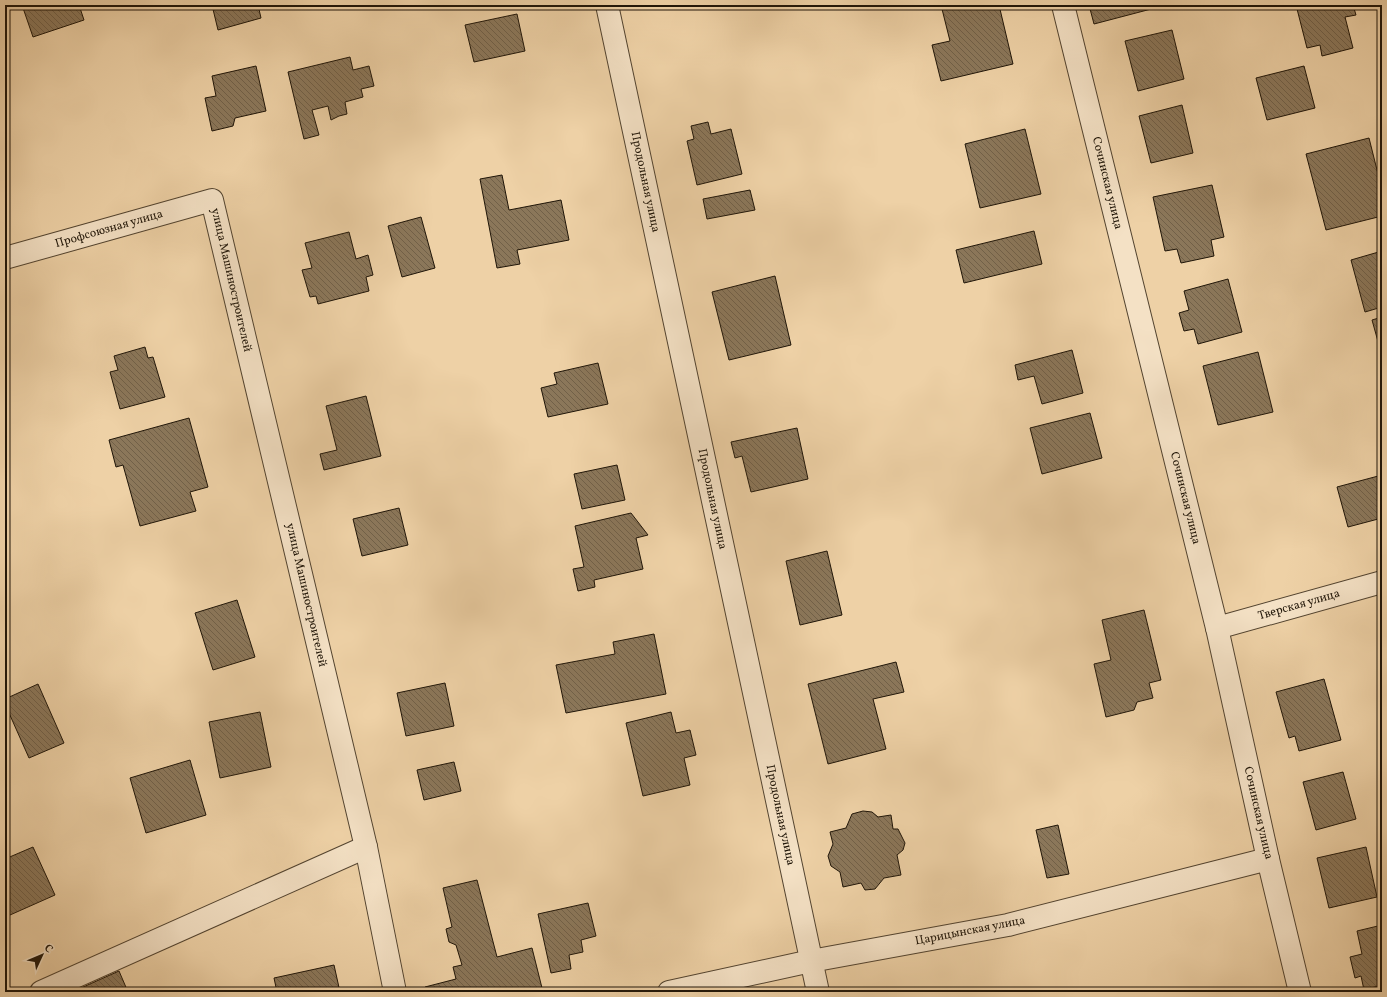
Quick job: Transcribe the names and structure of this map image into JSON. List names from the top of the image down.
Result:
{
  "streets": {
    "street": [
      "Продольная улица",
      "Сочинская улица",
      "Профсоюзная улица",
      "улица Машиностроителей",
      "Тверская улица",
      "Царицынская улица"
    ]
  },
  "crossings": [
    ["Продольная улица", "Царицынская улица"],
    ["Сочинская улица", "Тверская улица"],
    ["Сочинская улица", "Царицынская улица"],
    ["Профсоюзная улица", "улица Машиностроителей"]
  ],
  "north": "top right"
}
